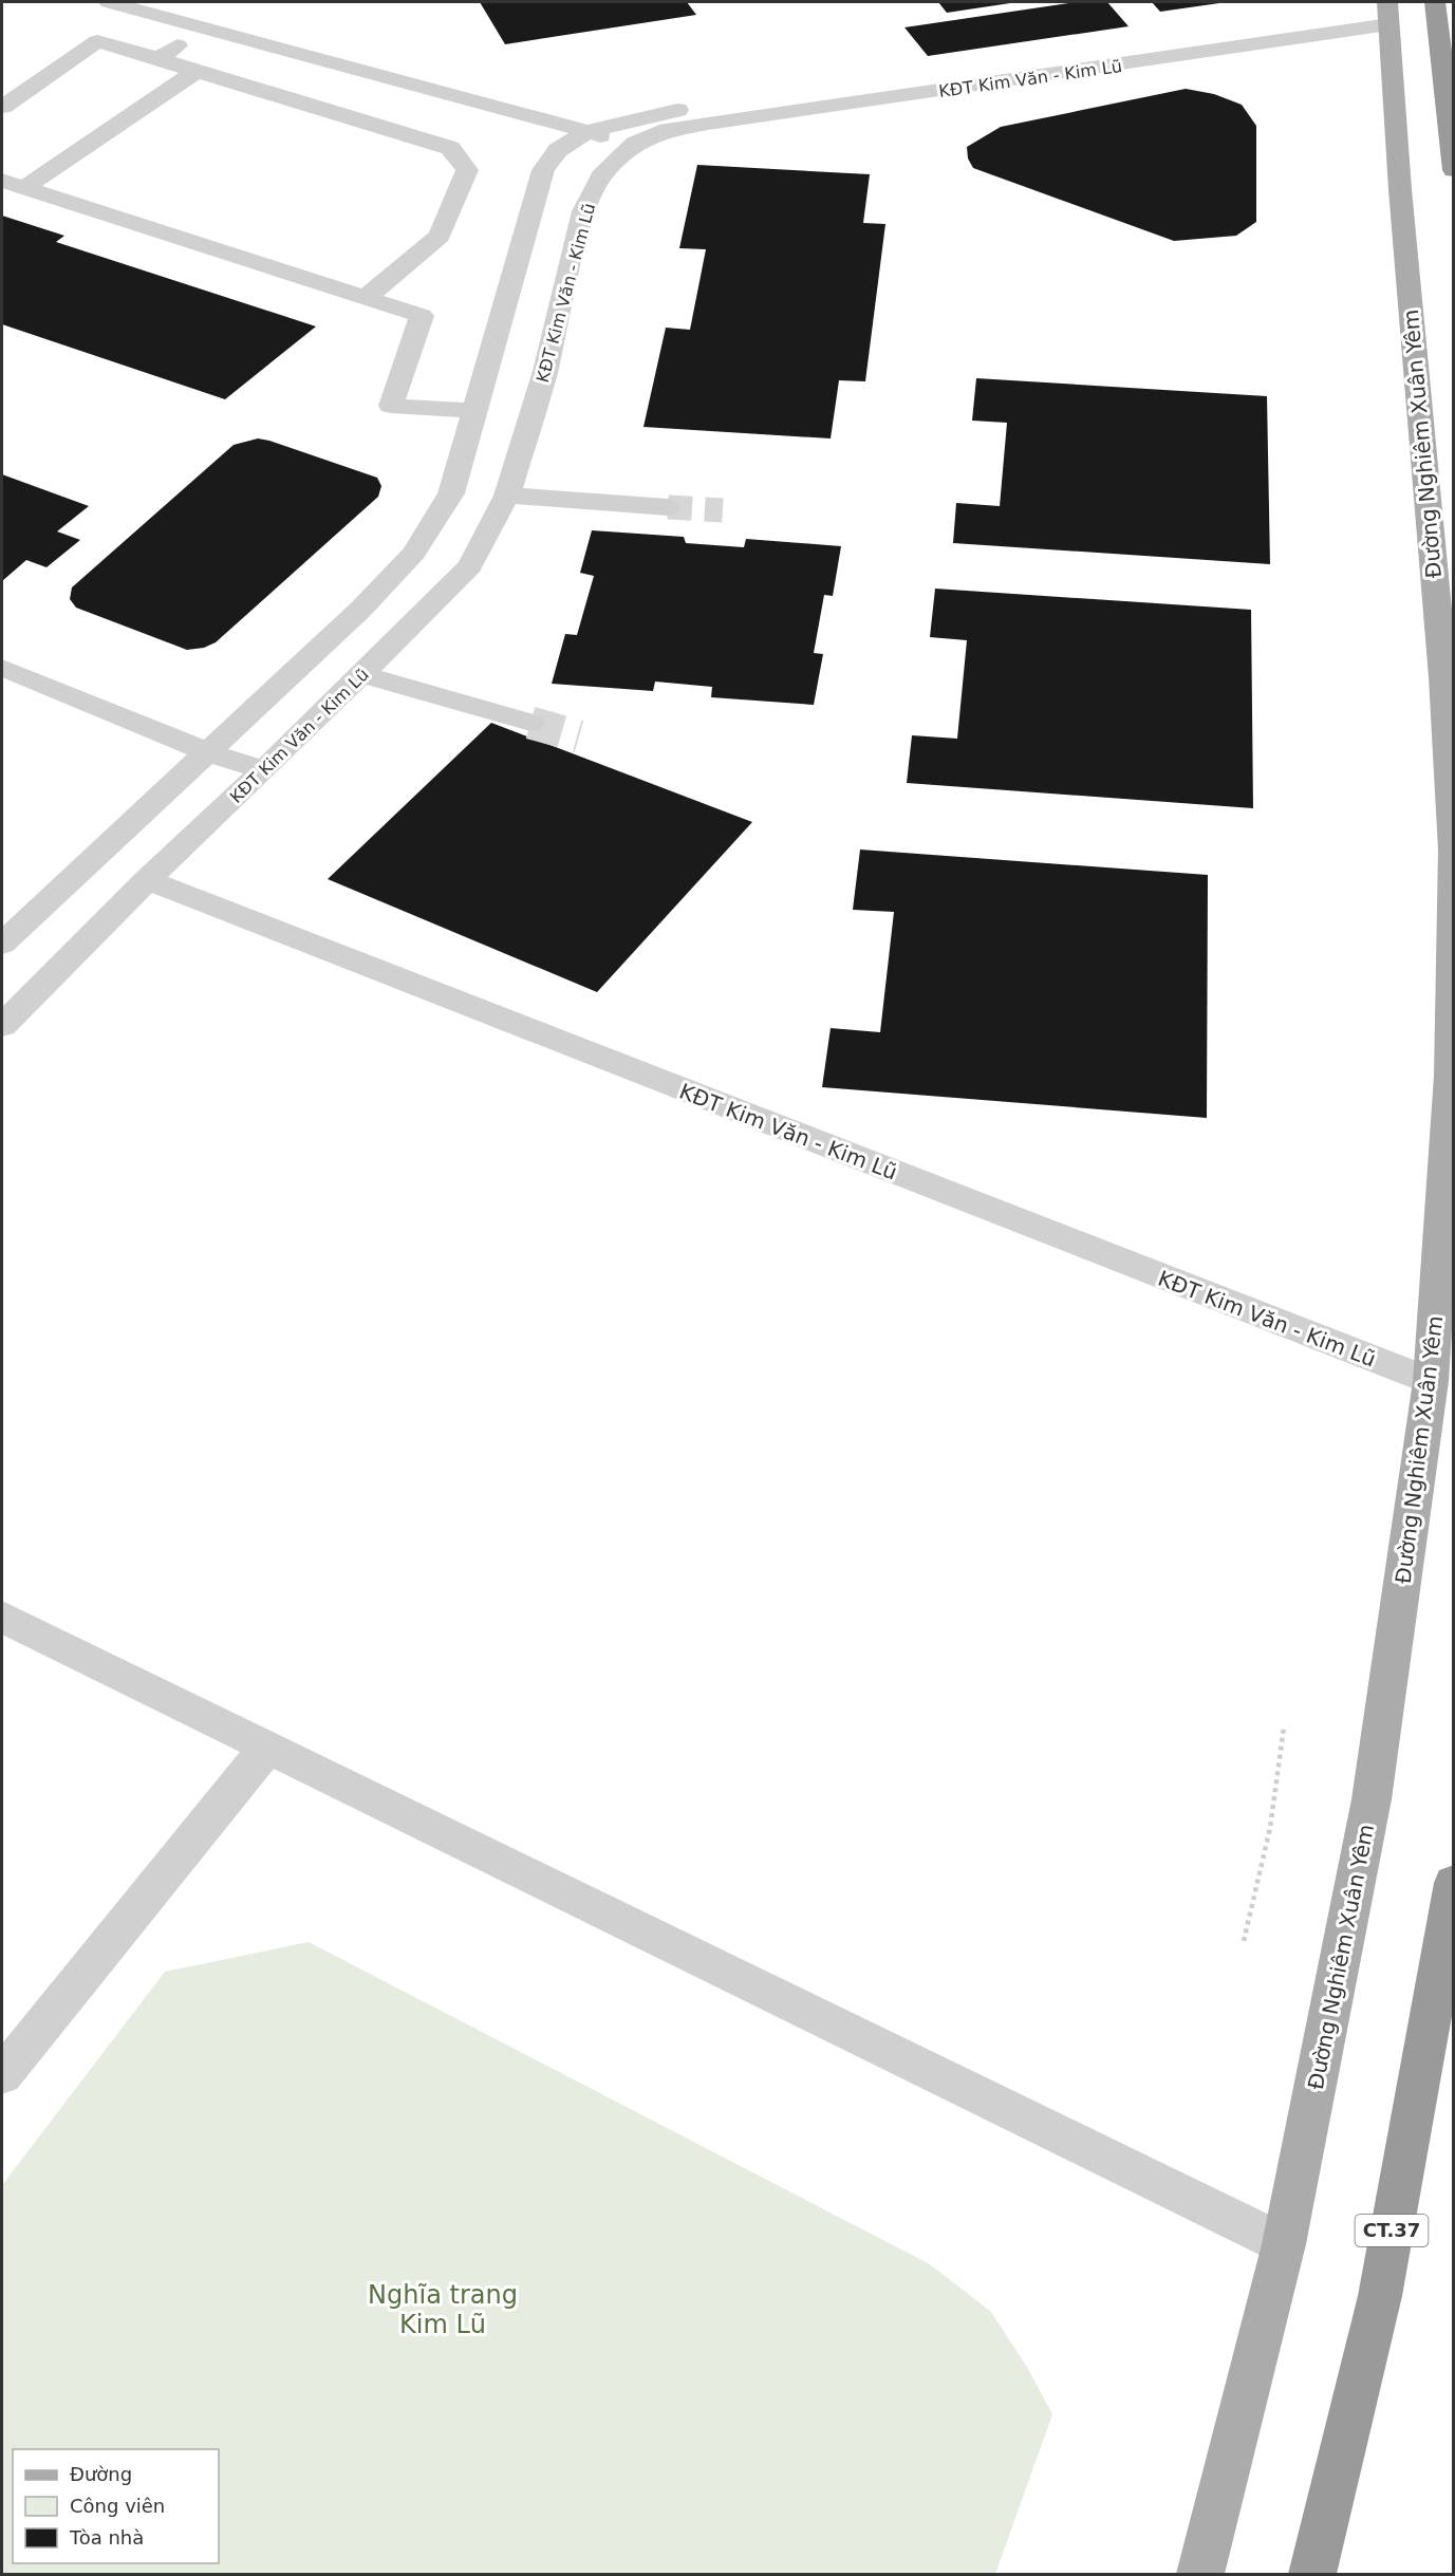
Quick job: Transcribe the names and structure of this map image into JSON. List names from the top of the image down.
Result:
{
  "streets": {
    "highway": ["CT.37"],
    "main road": ["Đường Nghiêm Xuân Yêm"],
    "street": ["KĐT Kim Văn - Kim Lũ"]
  },
  "crossings": [
    ["KĐT Kim Văn - Kim Lũ", "Đường Nghiêm Xuân Yêm"]
  ],
  "parks": ["Nghĩa trang Kim Lũ"],
  "legend": ["Đường", "Công viên", "Tòa nhà"]
}
